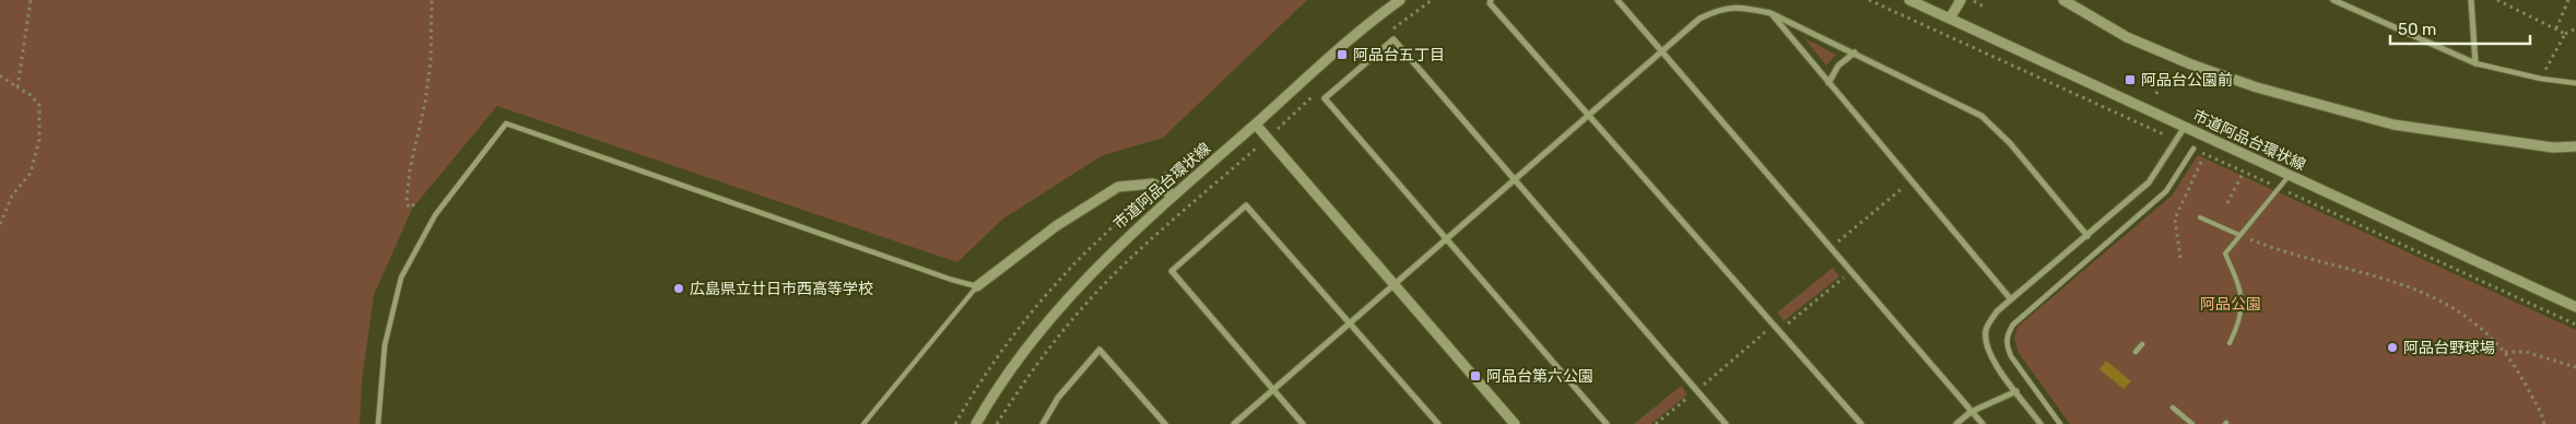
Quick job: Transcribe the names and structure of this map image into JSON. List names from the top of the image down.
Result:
{
  "streets": {
    "street": ["市道阿品台環状線"]
  },
  "parks": ["阿品公園"],
  "places": {
    "transit": ["阿品台五丁目", "阿品台公園前", "阿品台第六公園"],
    "other": ["広島県立廿日市西高等学校", "阿品台野球場"]
  },
  "scale_bar": "50 m"
}
